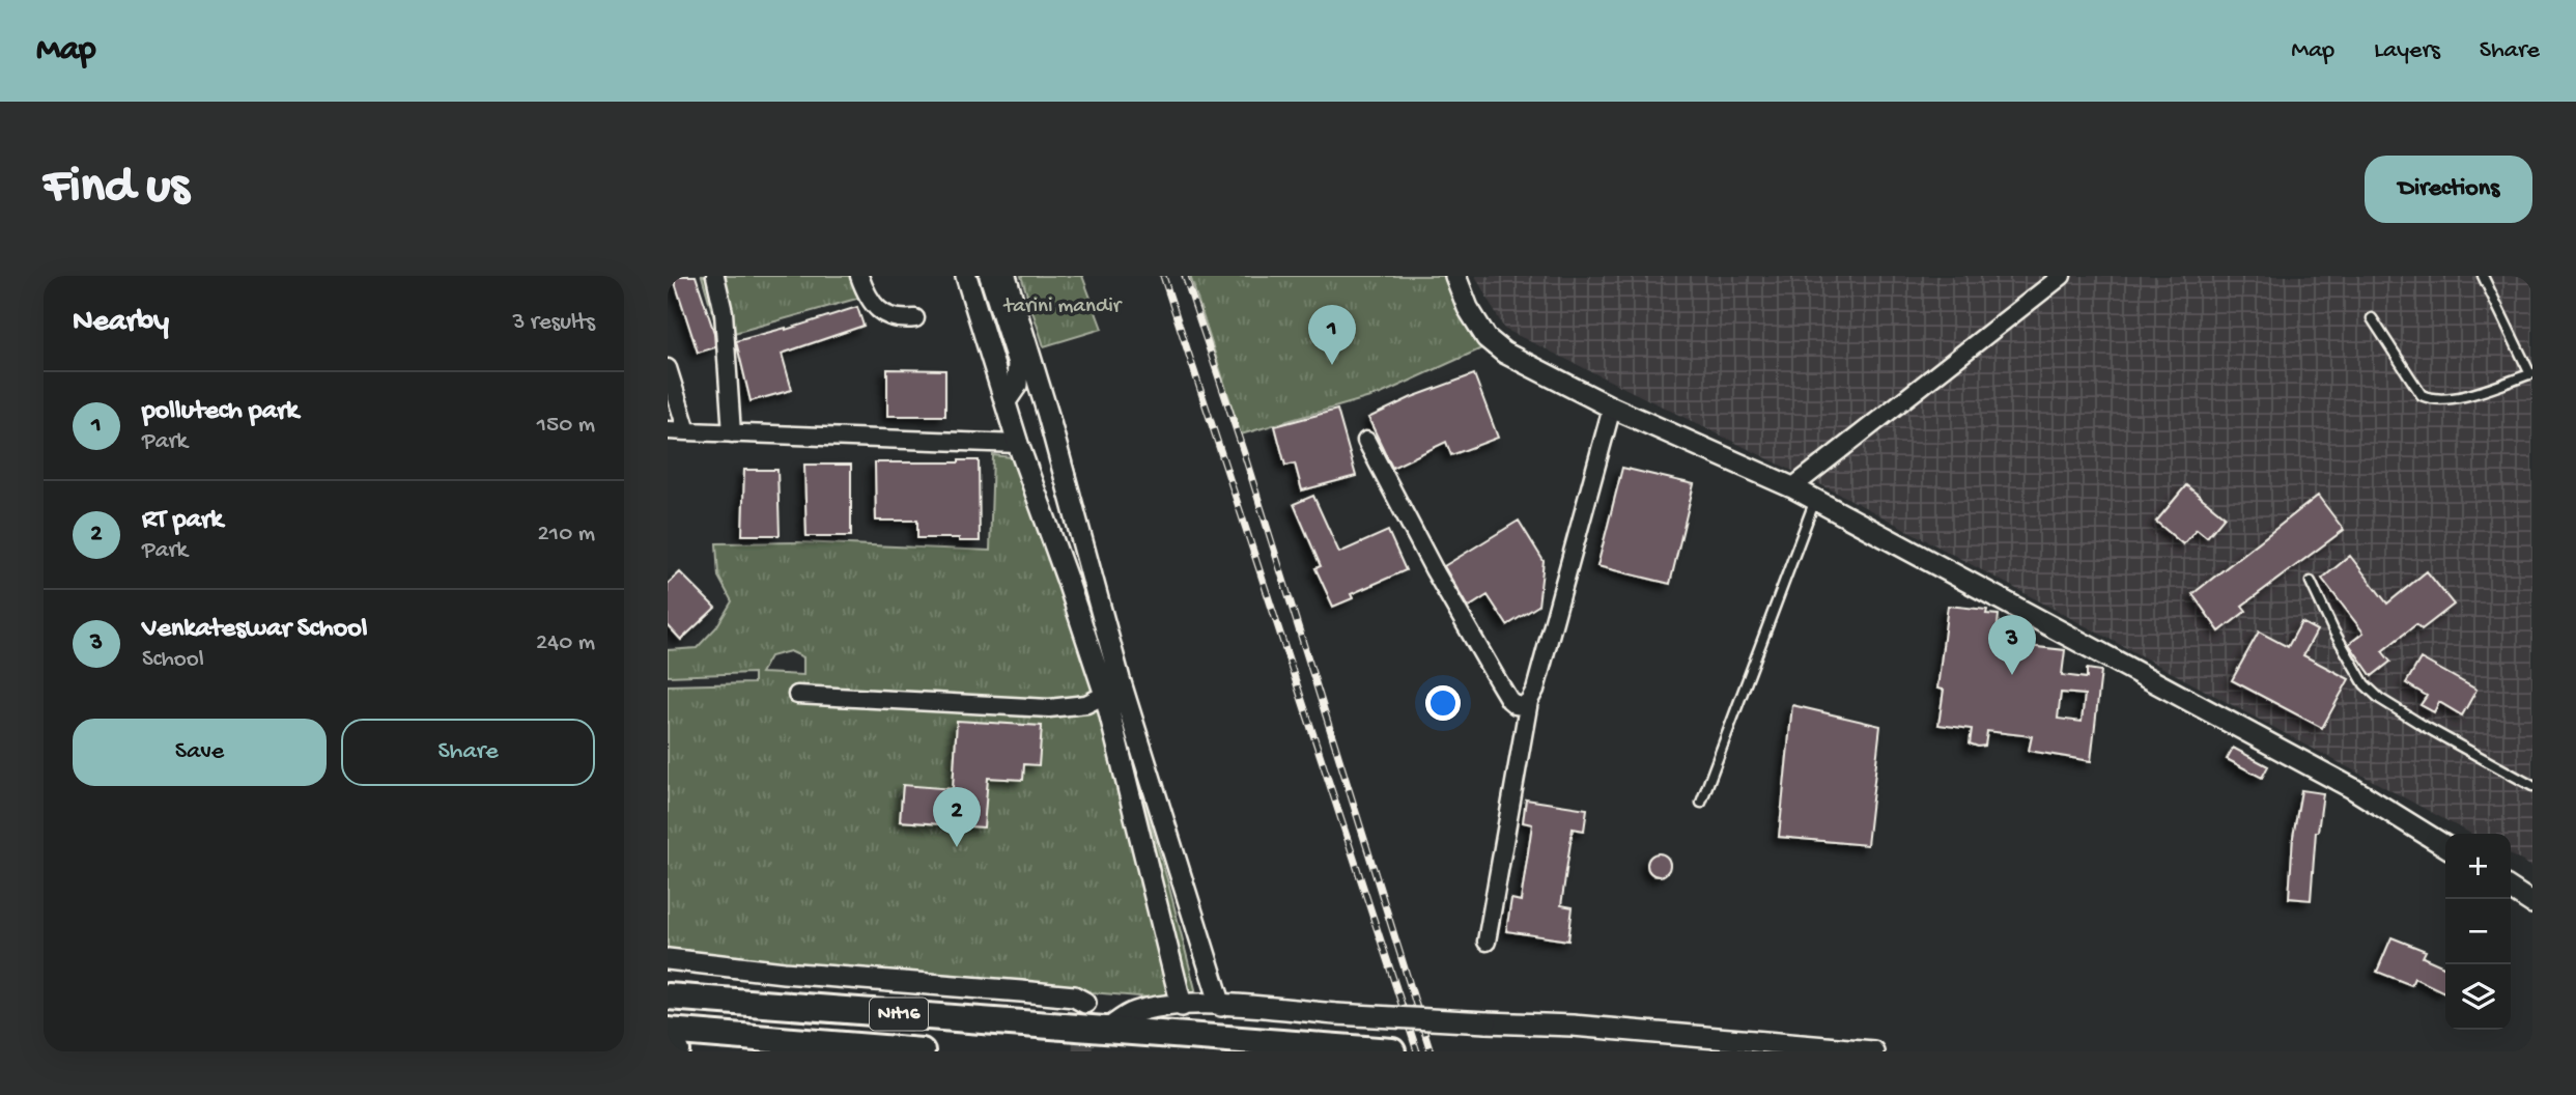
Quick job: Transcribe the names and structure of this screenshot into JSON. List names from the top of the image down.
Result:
{
  "streets": {
    "highway": ["NH16"]
  },
  "parks": ["tarini mandir"],
  "page": {
    "header": "Map",
    "nav": ["Map", "Layers", "Share"],
    "buttons": [
      "Directions",
      ["Save", "Share"]
    ],
    "title": "Find us",
    "heading": ["Nearby", "3 results"],
    "pins": ["1", "3", "2"],
    "list": [
      {
        "mark": "1",
        "name": "pollutech park",
        "note": "Park",
        "value": "150 m"
      },
      {
        "mark": "2",
        "name": "RT park",
        "note": "Park",
        "value": "210 m"
      },
      {
        "mark": "3",
        "name": "Venkateswar School",
        "note": "School",
        "value": "240 m"
      }
    ],
    "map_buttons": ["+", "−"]
  }
}
